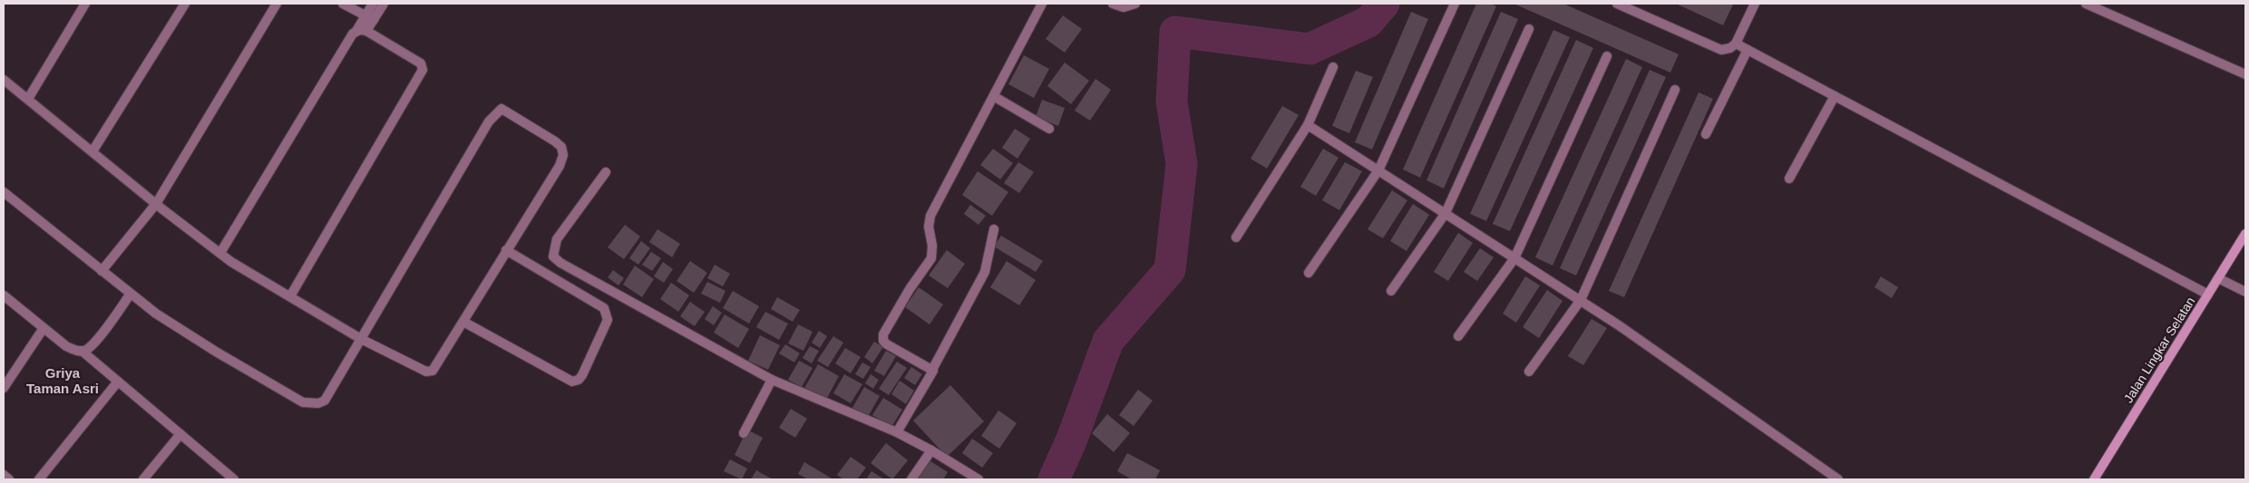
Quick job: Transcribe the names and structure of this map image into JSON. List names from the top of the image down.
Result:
{
  "streets": {
    "street": ["Jalan Lingkar Selatan"]
  },
  "districts": ["Griya Taman Asri"]
}
